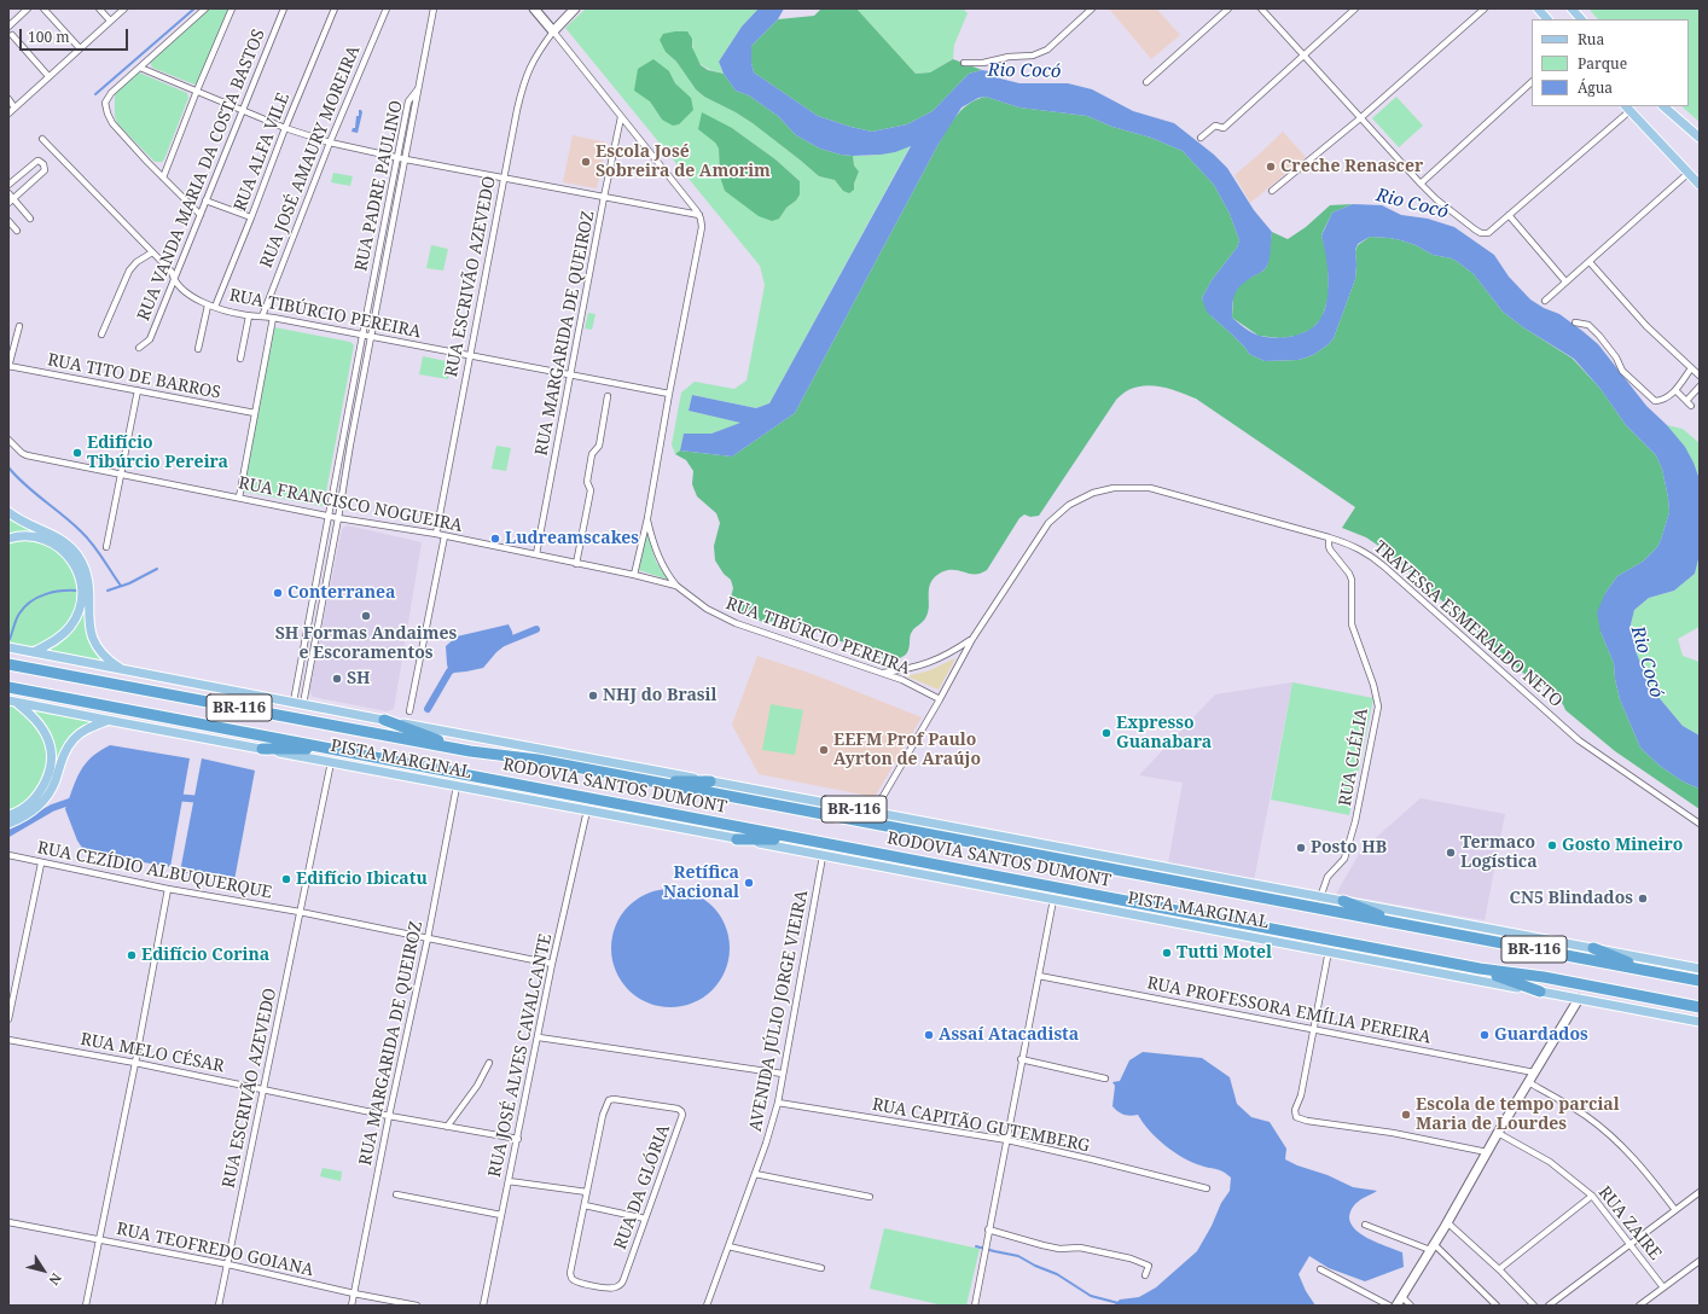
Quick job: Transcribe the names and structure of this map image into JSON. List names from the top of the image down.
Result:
{
  "streets": {
    "highway": ["BR-116", "RODOVIA SANTOS DUMONT"],
    "main road": ["PISTA MARGINAL"],
    "street": [
      "RUA ALFA VILE",
      "RUA JOSÉ AMAURY MOREIRA",
      "RUA VANDA MARIA DA COSTA BASTOS",
      "RUA PADRE PAULINO",
      "RUA ESCRIVÃO AZEVEDO",
      "RUA TIBÚRCIO PEREIRA",
      "RUA MARGARIDA DE QUEIROZ",
      "RUA TITO DE BARROS",
      "RUA FRANCISCO NOGUEIRA",
      "TRAVESSA ESMERALDO NETO",
      "RUA CLÉLIA",
      "RUA CEZÍDIO ALBUQUERQUE",
      "AVENIDA JÚLIO JORGE VIEIRA",
      "RUA PROFESSORA EMÍLIA PEREIRA",
      "RUA MELO CÉSAR",
      "RUA JOSÉ ALVES CAVALCANTE",
      "RUA CAPITÃO GUTEMBERG",
      "RUA DA GLÓRIA",
      "RUA ZAIRE",
      "RUA TEOFREDO GOIANA"
    ]
  },
  "crossings": [
    ["RUA ALFA VILE", "RUA TIBÚRCIO PEREIRA"],
    ["RUA JOSÉ AMAURY MOREIRA", "RUA TIBÚRCIO PEREIRA"],
    ["RUA VANDA MARIA DA COSTA BASTOS", "RUA TIBÚRCIO PEREIRA"],
    ["RUA PADRE PAULINO", "RUA TIBÚRCIO PEREIRA"],
    ["RUA PADRE PAULINO", "RUA FRANCISCO NOGUEIRA"],
    ["RUA PADRE PAULINO", "PISTA MARGINAL"],
    ["RUA ESCRIVÃO AZEVEDO", "RUA TIBÚRCIO PEREIRA"],
    ["RUA ESCRIVÃO AZEVEDO", "RUA FRANCISCO NOGUEIRA"],
    ["RUA ESCRIVÃO AZEVEDO", "PISTA MARGINAL"],
    ["RUA ESCRIVÃO AZEVEDO", "RUA CEZÍDIO ALBUQUERQUE"],
    ["RUA ESCRIVÃO AZEVEDO", "RUA MELO CÉSAR"],
    ["RUA ESCRIVÃO AZEVEDO", "RUA TEOFREDO GOIANA"],
    ["RUA TIBÚRCIO PEREIRA", "RUA MARGARIDA DE QUEIROZ"],
    ["RUA TIBÚRCIO PEREIRA", "RUA FRANCISCO NOGUEIRA"],
    ["RUA TIBÚRCIO PEREIRA", "TRAVESSA ESMERALDO NETO"],
    ["RUA MARGARIDA DE QUEIROZ", "RUA FRANCISCO NOGUEIRA"],
    ["RUA MARGARIDA DE QUEIROZ", "PISTA MARGINAL"],
    ["RUA MARGARIDA DE QUEIROZ", "RUA CEZÍDIO ALBUQUERQUE"],
    ["RUA MARGARIDA DE QUEIROZ", "RUA MELO CÉSAR"],
    ["RUA MARGARIDA DE QUEIROZ", "RUA TEOFREDO GOIANA"],
    ["TRAVESSA ESMERALDO NETO", "RUA CLÉLIA"],
    ["TRAVESSA ESMERALDO NETO", "PISTA MARGINAL"],
    ["RUA CLÉLIA", "PISTA MARGINAL"],
    ["PISTA MARGINAL", "AVENIDA JÚLIO JORGE VIEIRA"],
    ["PISTA MARGINAL", "RUA JOSÉ ALVES CAVALCANTE"],
    ["RUA CEZÍDIO ALBUQUERQUE", "RUA JOSÉ ALVES CAVALCANTE"],
    ["AVENIDA JÚLIO JORGE VIEIRA", "RUA CAPITÃO GUTEMBERG"],
    ["RUA MELO CÉSAR", "RUA JOSÉ ALVES CAVALCANTE"]
  ],
  "water": ["Rio Cocó"],
  "places": [
    "Escola José Sobreira de Amorim",
    "Creche Renascer",
    "Edifício Tibúrcio Pereira",
    "Ludreamscakes",
    "Conterranea",
    "SH Formas Andaimes e Escoramentos",
    "SH",
    "NHJ do Brasil",
    "Expresso Guanabara",
    "EEFM Prof Paulo Ayrton de Araújo",
    "Gosto Mineiro",
    "Posto HB",
    "Termaco Logística",
    "Edifício Ibicatu",
    "Retífica Nacional",
    "CN5 Blindados",
    "Tutti Motel",
    "Edifício Corina",
    "Assaí Atacadista",
    "Guardados",
    "Escola de tempo parcial Maria de Lourdes"
  ],
  "legend": ["Rua", "Parque", "Água"],
  "scale_bar": "100 m",
  "north": "bottom right"
}
